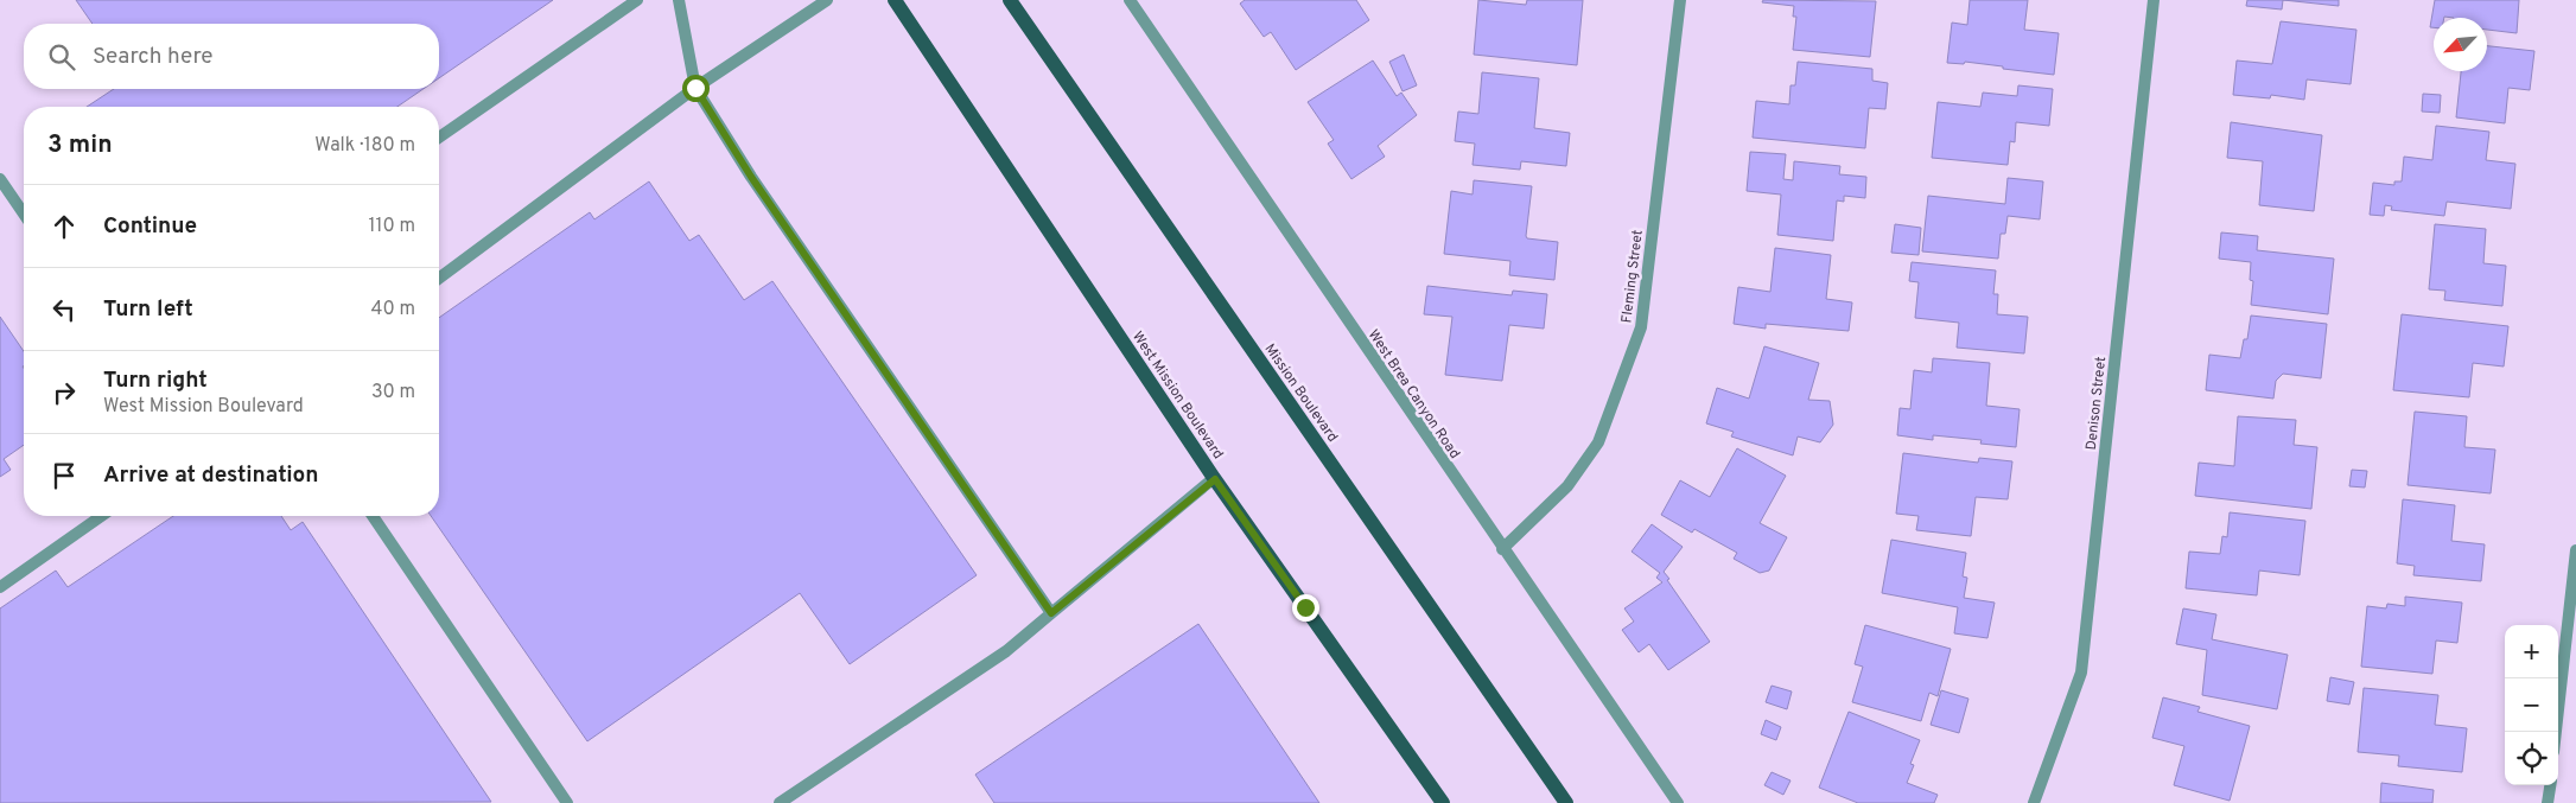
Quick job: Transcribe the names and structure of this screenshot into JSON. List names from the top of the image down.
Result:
{
  "streets": {
    "main road": ["Mission Boulevard", "West Mission Boulevard"],
    "street": ["Fleming Street", "West Brea Canyon Road", "Denison Street"]
  },
  "crossings": [
    ["Fleming Street", "West Brea Canyon Road"]
  ],
  "north": "bottom left",
  "page": {
    "search": "Search here",
    "heading": ["3 min", "Walk · 180 m"],
    "list": [
      ["Continue", "110 m"],
      ["Turn left", "40 m"],
      ["Turn right", "West Mission Boulevard", "30 m"],
      "Arrive at destination"
    ],
    "map_buttons": ["+", "−"]
  }
}
